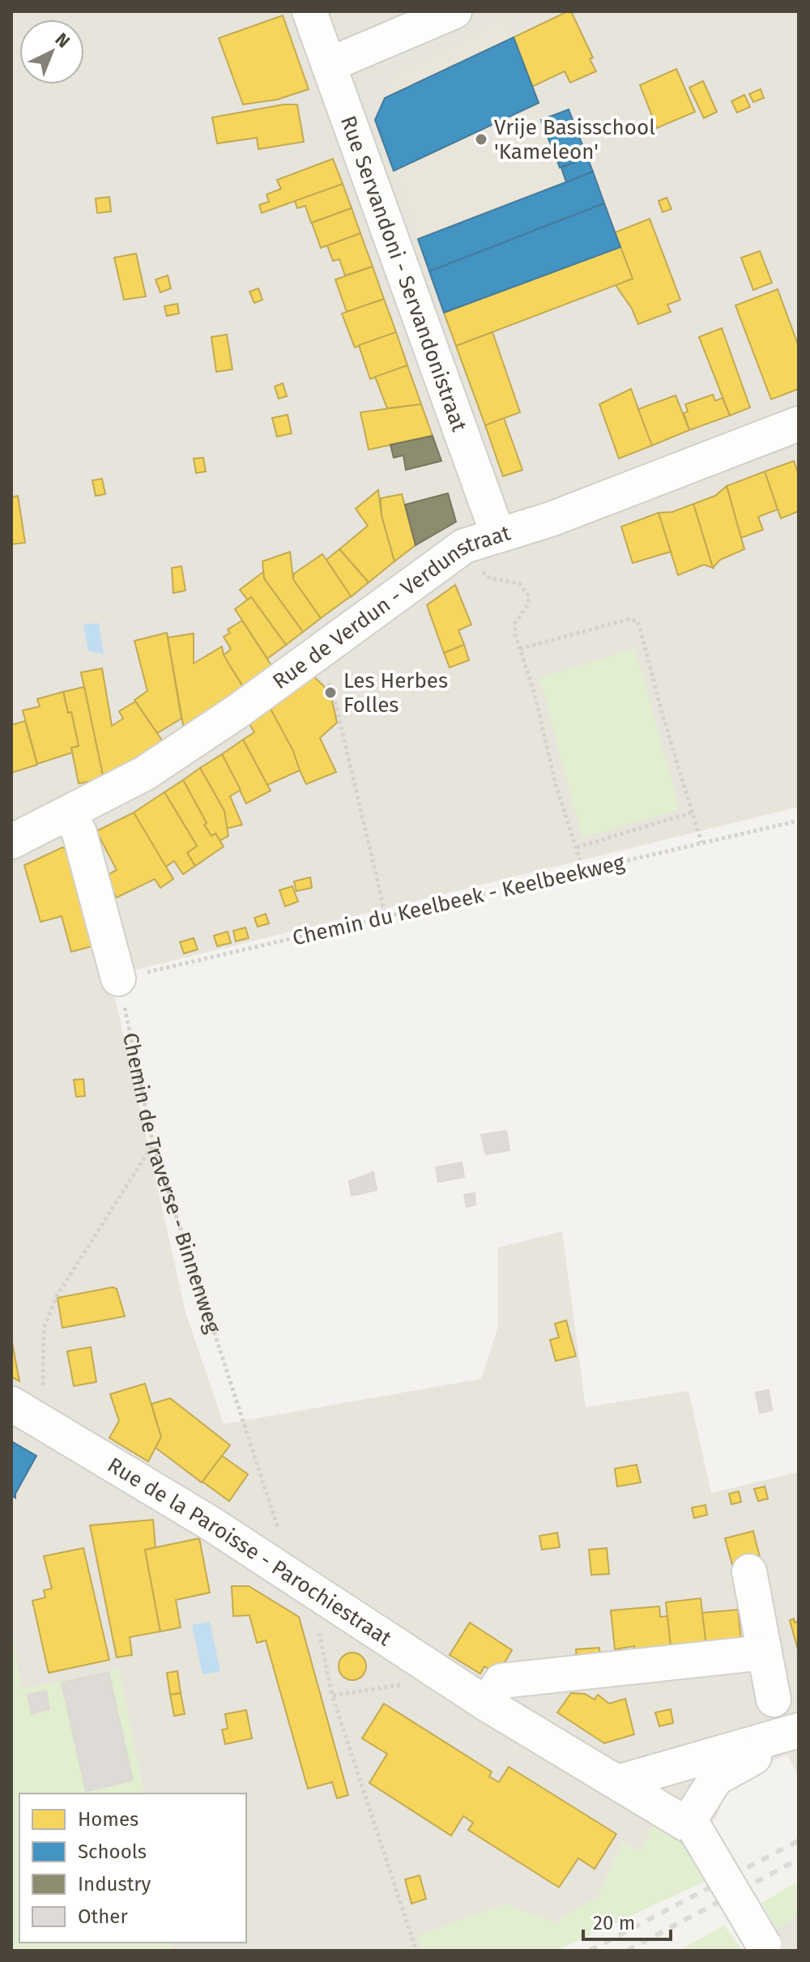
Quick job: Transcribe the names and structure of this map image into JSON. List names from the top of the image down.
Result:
{
  "streets": {
    "street": ["Rue Servandoni - Servandonistraat", "Rue de Verdun - Verdunstraat", "Rue de la Paroisse - Parochiestraat"],
    "path": ["Chemin du Keelbeek - Keelbeekweg", "Chemin de Traverse - Binnenweg"]
  },
  "crossings": [
    ["Rue Servandoni - Servandonistraat", "Rue de Verdun - Verdunstraat"],
    ["Chemin du Keelbeek - Keelbeekweg", "Chemin de Traverse - Binnenweg"]
  ],
  "places": ["Vrije Basisschool 'Kameleon'", "Les Herbes Folles"],
  "legend": [
    "Homes",
    "Schools",
    "Industry",
    "Other"
  ],
  "scale_bar": "20 m",
  "north": "top right"
}
